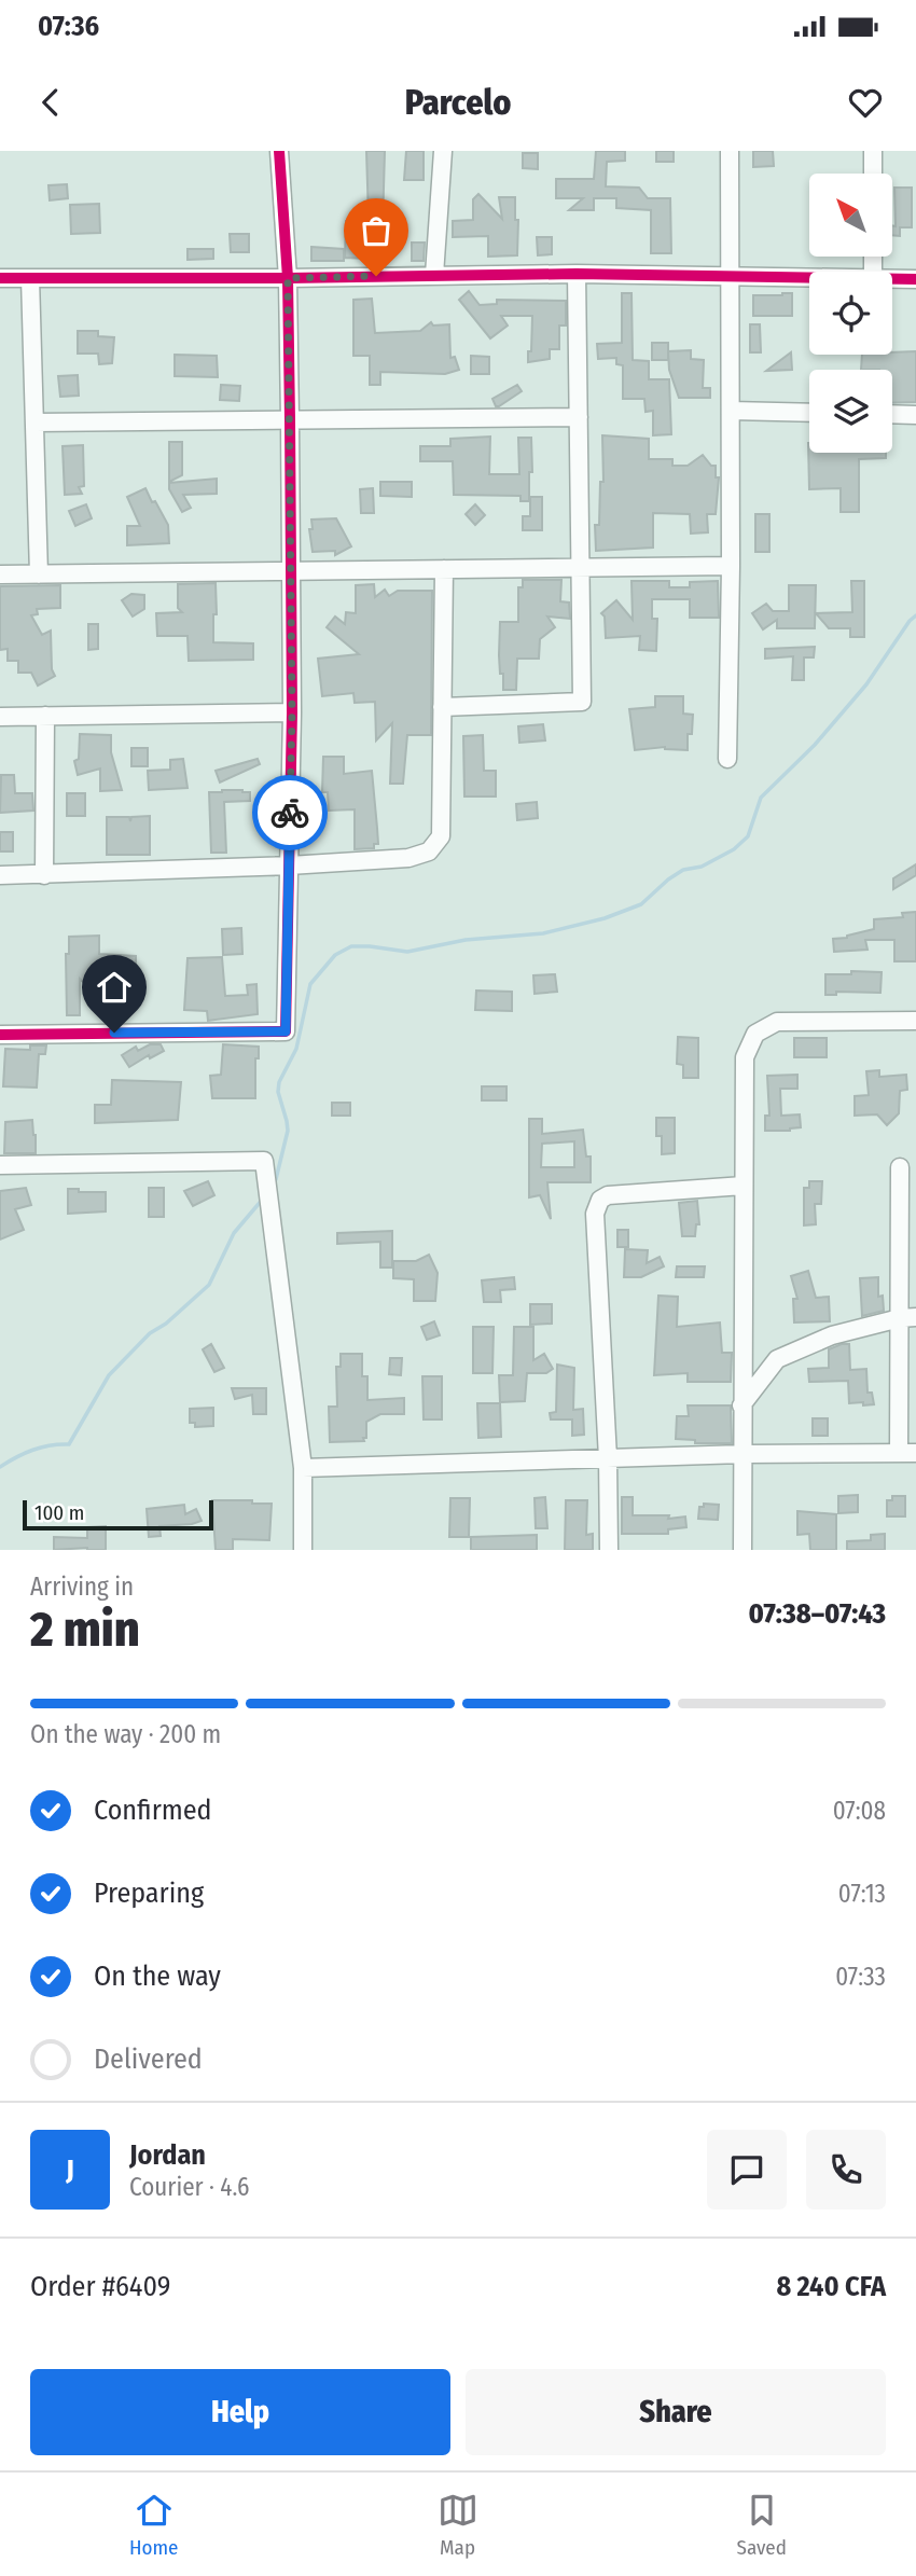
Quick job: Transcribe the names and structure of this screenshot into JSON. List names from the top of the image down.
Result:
{
  "scale_bar": "100 m",
  "north": "top left",
  "page": {
    "status": "07:36",
    "header": "Parcelo",
    "scale": "100 m",
    "heading": ["2 min", "Arriving in", "07:38–07:43"],
    "panel": [
      "Jordan",
      "Courier · 4.6",
      "Order #6409",
      "8 240 CFA"
    ],
    "bar": "On the way · 200 m",
    "list": [
      ["Confirmed", "07:08"],
      ["Preparing", "07:13"],
      ["On the way", "07:33"],
      "Delivered"
    ],
    "round": "J",
    "buttons": ["Help", "Share"],
    "tabs": ["Home", "Map", "Saved"]
  }
}
